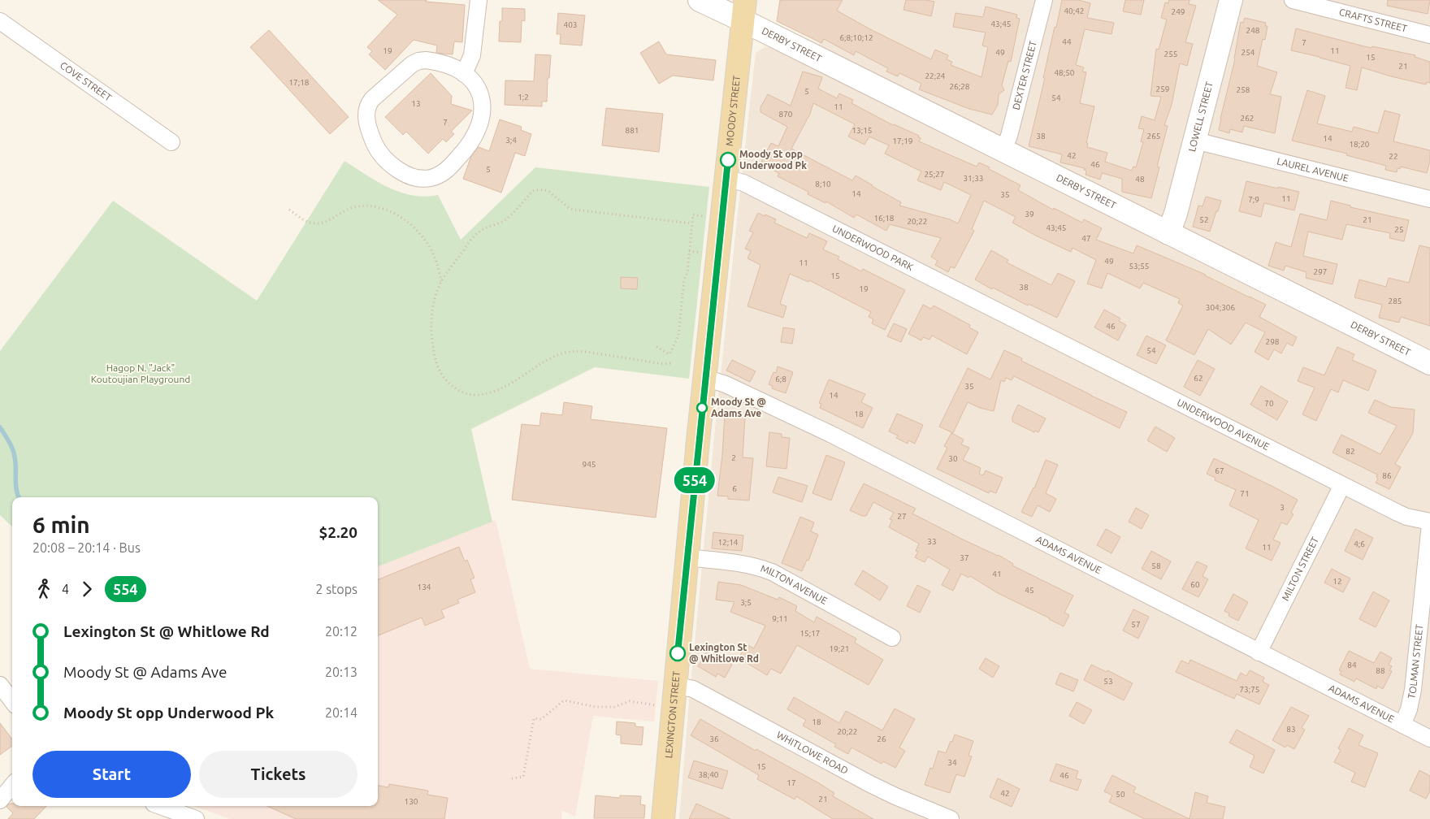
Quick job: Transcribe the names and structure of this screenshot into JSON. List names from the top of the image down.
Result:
{
  "streets": {
    "main road": ["MOODY STREET", "LEXINGTON STREET"],
    "street": [
      "CRAFTS STREET",
      "DERBY STREET",
      "DEXTER STREET",
      "COVE STREET",
      "LOWELL STREET",
      "LAUREL AVENUE",
      "UNDERWOOD PARK",
      "UNDERWOOD AVENUE",
      "ADAMS AVENUE",
      "MILTON STREET",
      "MILTON AVENUE",
      "TOLMAN STREET",
      "WHITLOWE ROAD"
    ]
  },
  "crossings": [
    ["DERBY STREET", "DEXTER STREET"],
    ["DERBY STREET", "MOODY STREET"],
    ["DERBY STREET", "LOWELL STREET"],
    ["MOODY STREET", "UNDERWOOD PARK"],
    ["MOODY STREET", "ADAMS AVENUE"],
    ["MOODY STREET", "LEXINGTON STREET"],
    ["LOWELL STREET", "LAUREL AVENUE"],
    ["UNDERWOOD PARK", "UNDERWOOD AVENUE"],
    ["UNDERWOOD AVENUE", "MILTON STREET"],
    ["UNDERWOOD AVENUE", "TOLMAN STREET"],
    ["ADAMS AVENUE", "MILTON STREET"],
    ["ADAMS AVENUE", "TOLMAN STREET"],
    ["MILTON AVENUE", "LEXINGTON STREET"],
    ["LEXINGTON STREET", "WHITLOWE ROAD"]
  ],
  "parks": ["Hagop N. \"Jack\" Koutoujian Playground"],
  "places": ["Moody St opp Underwood Pk", "Moody St @ Adams Ave", "Lexington St @ Whitlowe Rd"],
  "lines": ["bus line 554"],
  "house_numbers": [
    "40;42",
    "249",
    "43;45",
    "403",
    "248",
    "6;8;10;12",
    "44",
    "7",
    "19",
    "11",
    "49",
    "254",
    "255",
    "15",
    "21",
    "48;50",
    "22;24",
    "17;18",
    "26;28",
    "259",
    "258",
    "5",
    "1;2",
    "54",
    "13",
    "11",
    "870",
    "262",
    "7",
    "881",
    "13;15",
    "38",
    "265",
    "14",
    "3;4",
    "17;19",
    "18;20",
    "42",
    "22",
    "46",
    "5",
    "25;27",
    "31;33",
    "48",
    "8;10",
    "14",
    "35",
    "11",
    "7;9",
    "39",
    "16;18",
    "52",
    "21",
    "20;22",
    "43;45",
    "25",
    "47",
    "49",
    "11",
    "53;55",
    "297",
    "15",
    "38",
    "19",
    "285",
    "304;306",
    "46",
    "298",
    "54",
    "62",
    "6;8",
    "35",
    "14",
    "70",
    "18",
    "82",
    "2",
    "30",
    "945",
    "67",
    "86",
    "6",
    "71",
    "3",
    "27",
    "33",
    "12;14",
    "4;6",
    "11",
    "37",
    "58",
    "41",
    "12",
    "60",
    "134",
    "45",
    "3;5",
    "9;11",
    "57",
    "15;17",
    "19;21",
    "84",
    "88",
    "53",
    "73;75",
    "18",
    "83",
    "20;22",
    "36",
    "26",
    "34",
    "15",
    "38;40",
    "46",
    "17",
    "42",
    "50",
    "21",
    "130"
  ],
  "page": {
    "on_map": "554",
    "heading": ["6 min", "20:08 – 20:14 · Bus", "$2.20"],
    "legs": ["4", "554", "2 stops"],
    "list": [
      {
        "name": "Lexington St @ Whitlowe Rd",
        "value": "20:12"
      },
      {
        "name": "Moody St @ Adams Ave",
        "value": "20:13"
      },
      {
        "name": "Moody St opp Underwood Pk",
        "value": "20:14"
      }
    ],
    "buttons": ["Start", "Tickets"]
  }
}
